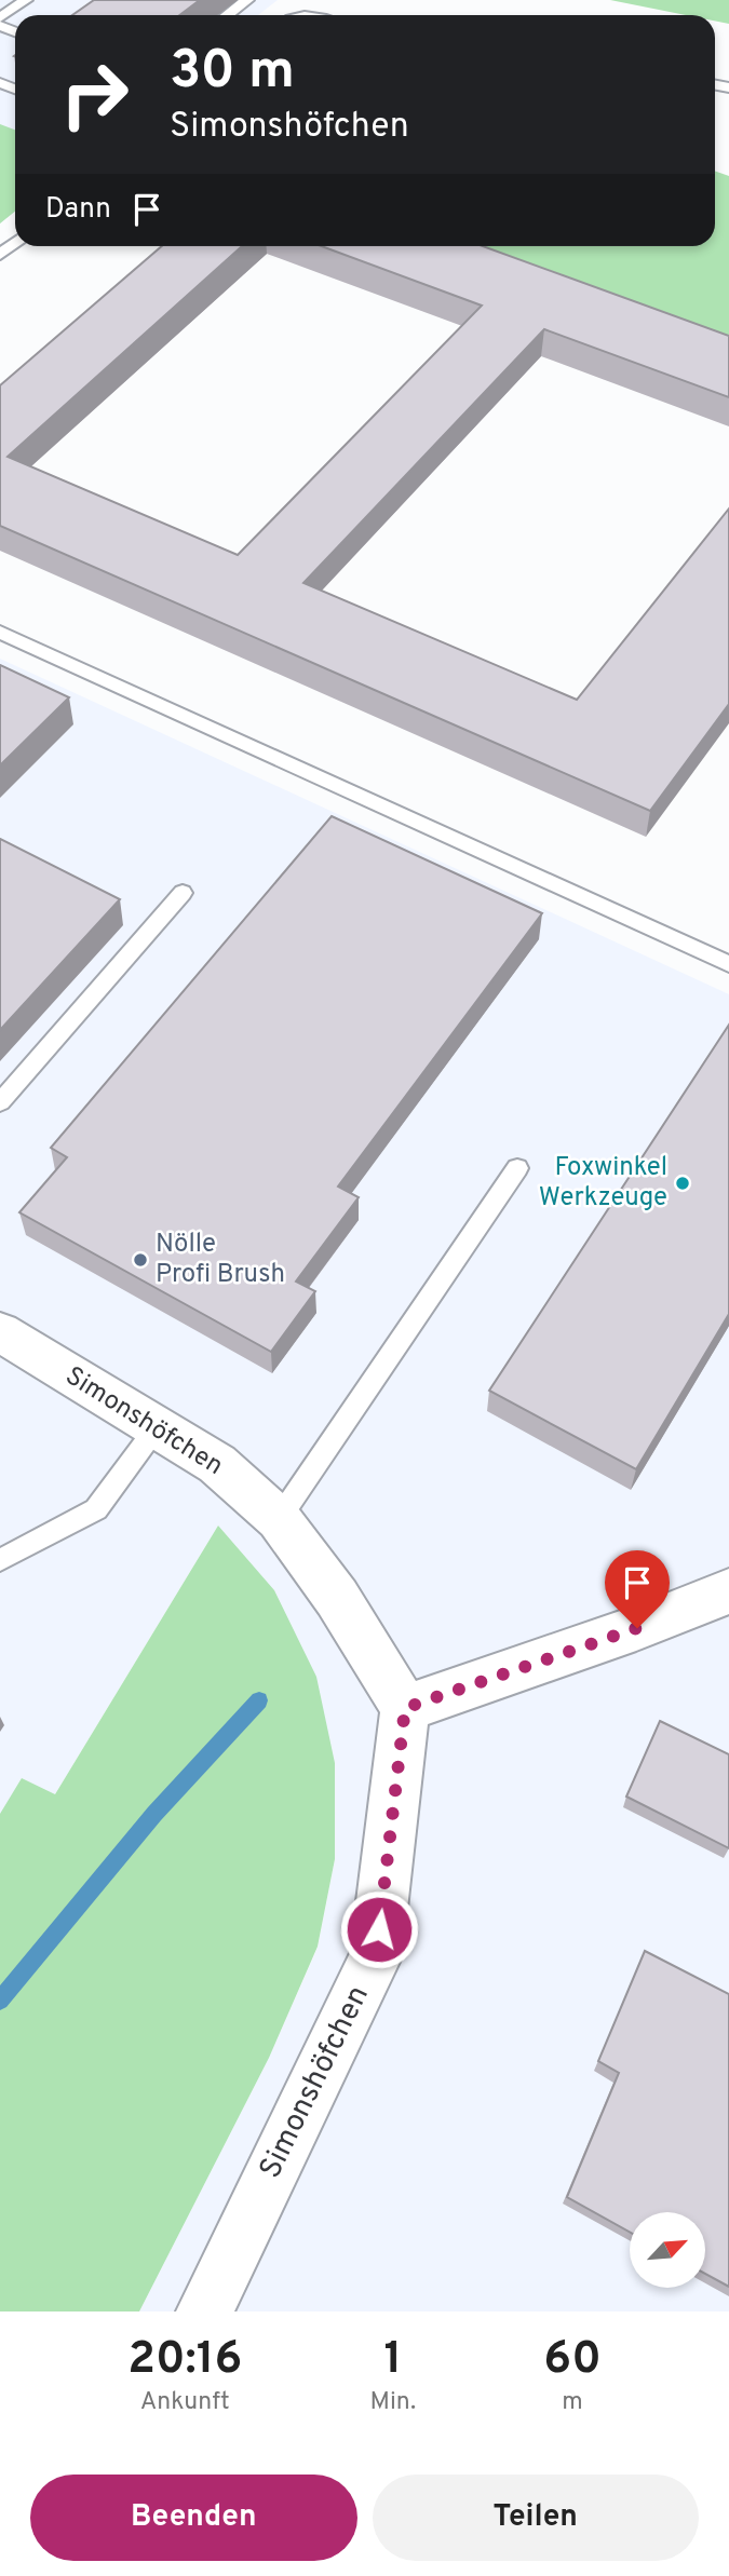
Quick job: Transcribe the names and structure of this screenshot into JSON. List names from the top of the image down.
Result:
{
  "streets": {
    "street": ["Simonshöfchen"]
  },
  "places": ["Foxwinkel Werkzeuge", "Nölle Profi Brush"],
  "north": "top right",
  "page": {
    "turn": ["30 m", "Simonshöfchen"],
    "then": "Dann",
    "eta": [
      "20:16",
      "Ankunft",
      "1",
      "Min.",
      "60",
      "m"
    ],
    "buttons": ["Beenden", "Teilen"]
  }
}
